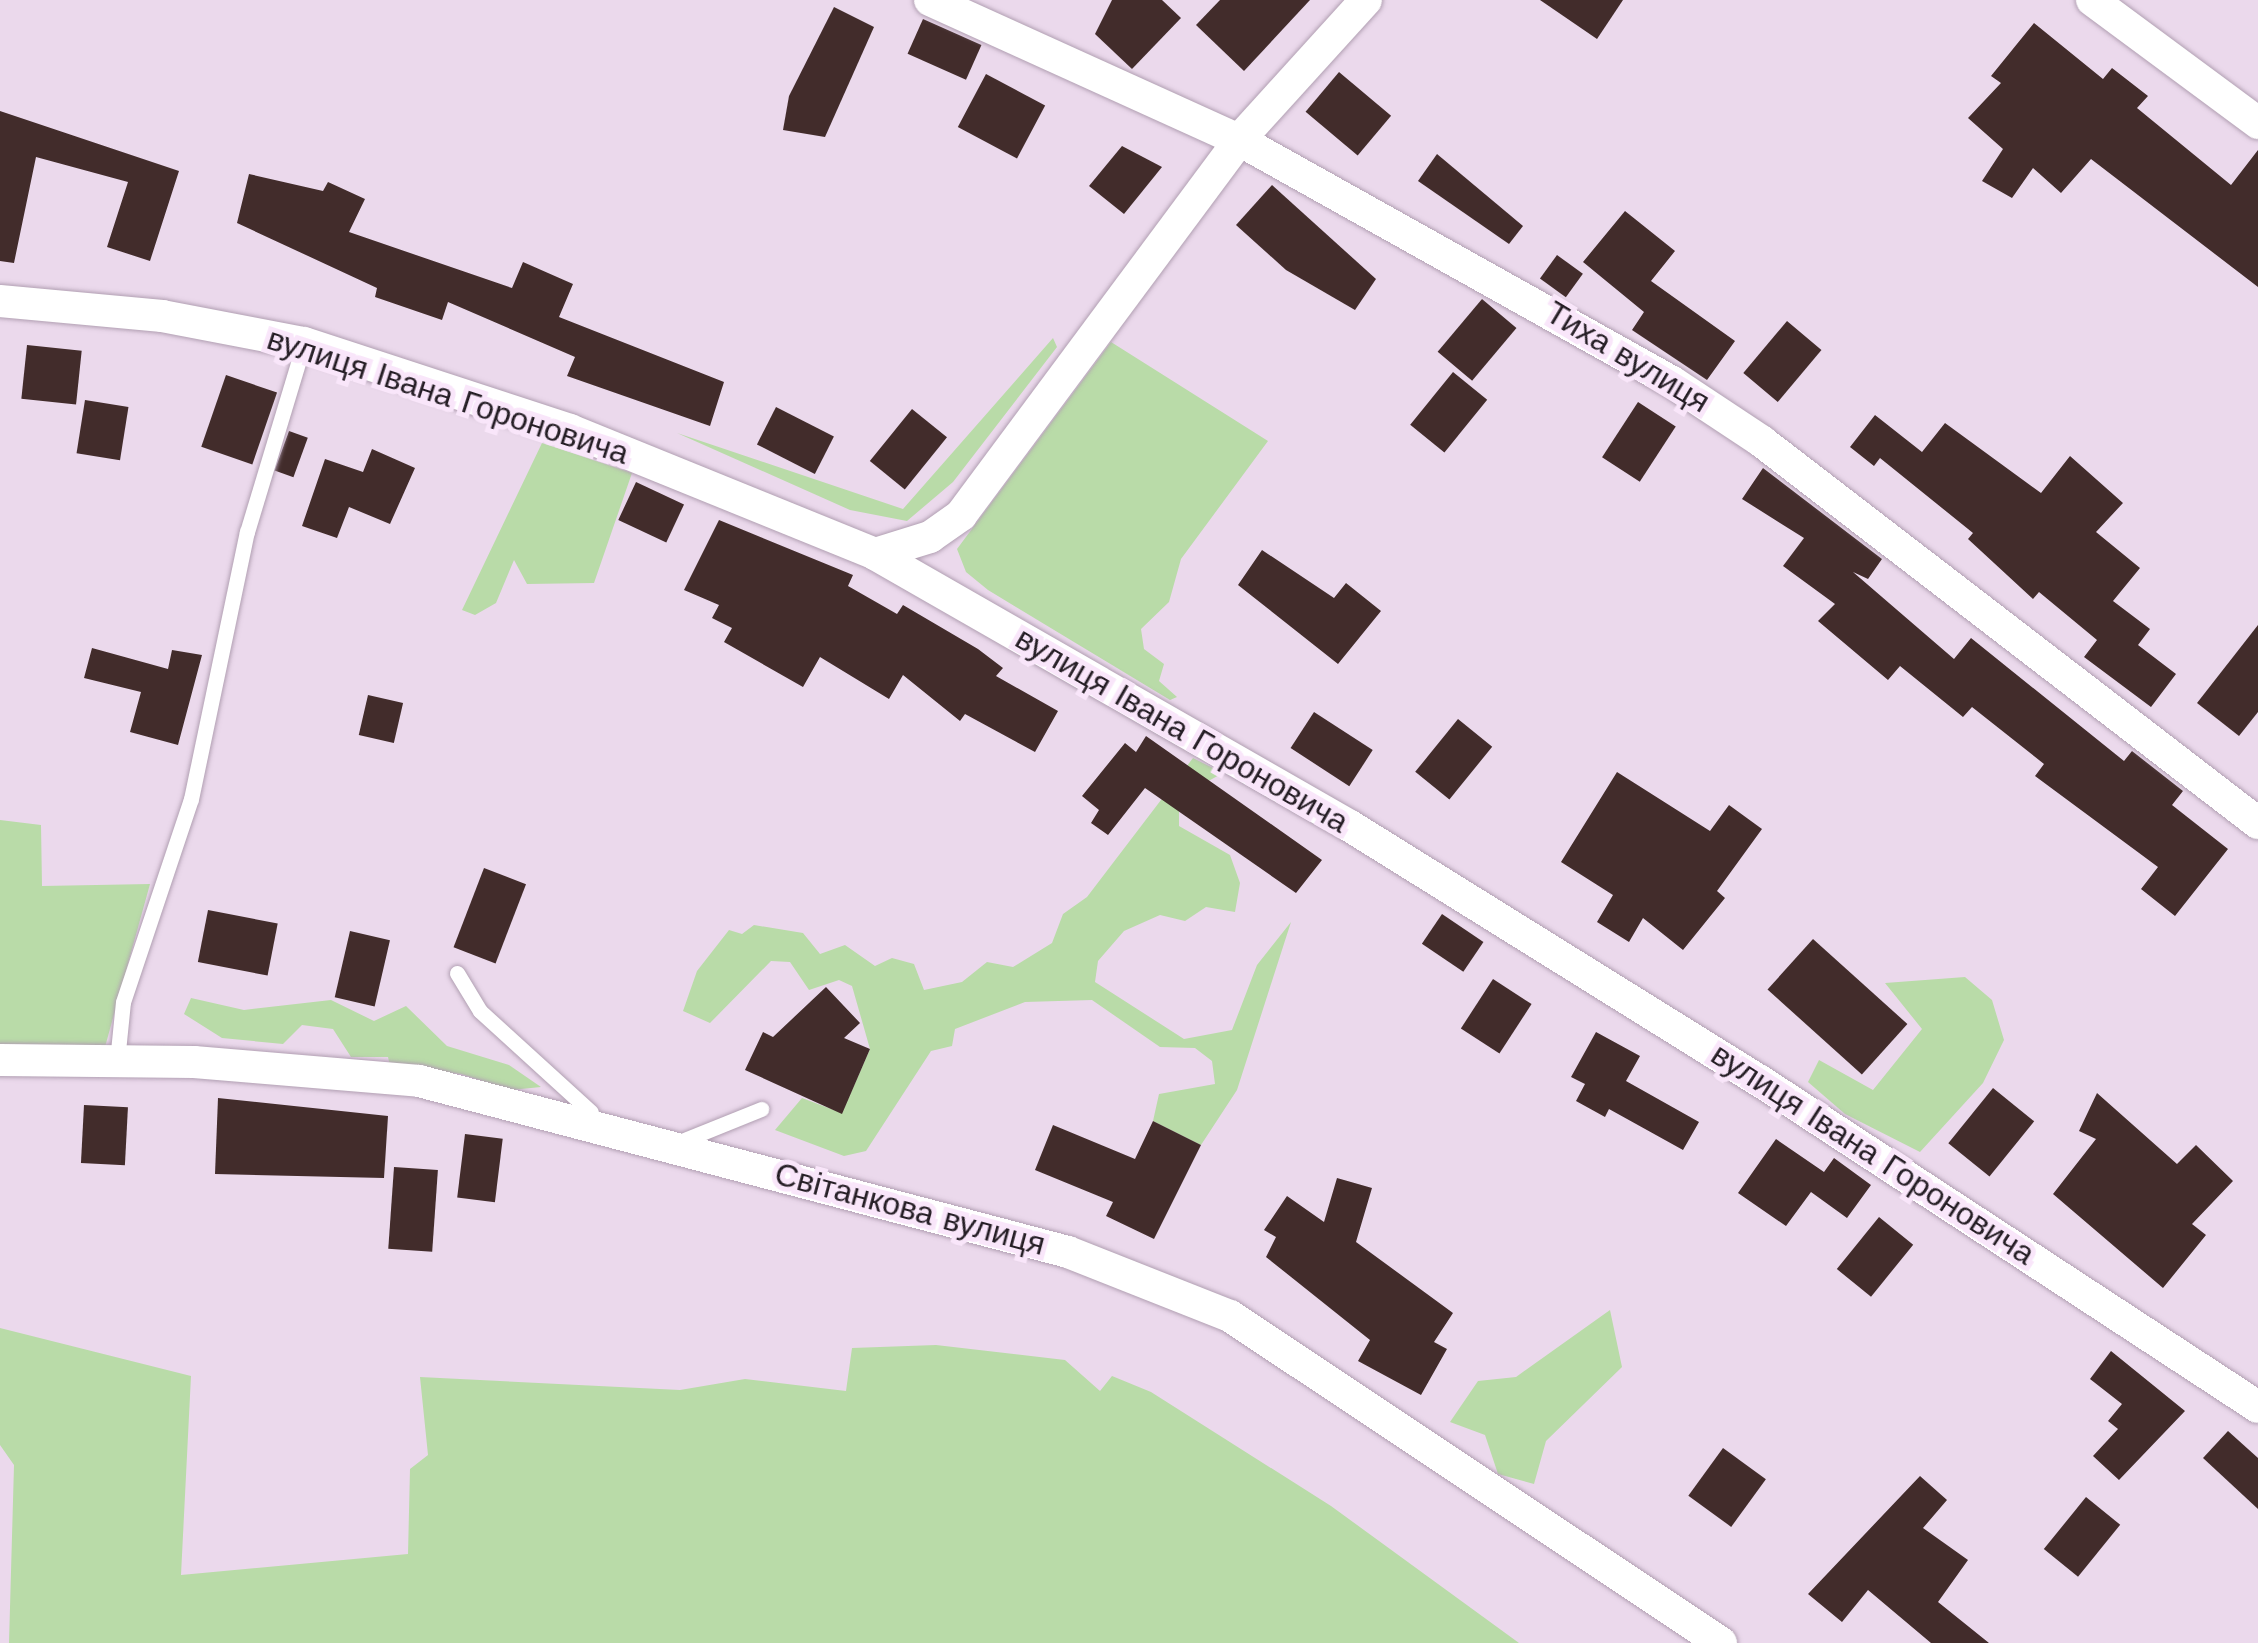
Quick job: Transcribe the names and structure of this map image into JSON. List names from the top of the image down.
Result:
{
  "streets": {
    "street": ["Тиха вулиця", "вулиця Івана Гороновича", "Світанкова вулиця"]
  }
}
